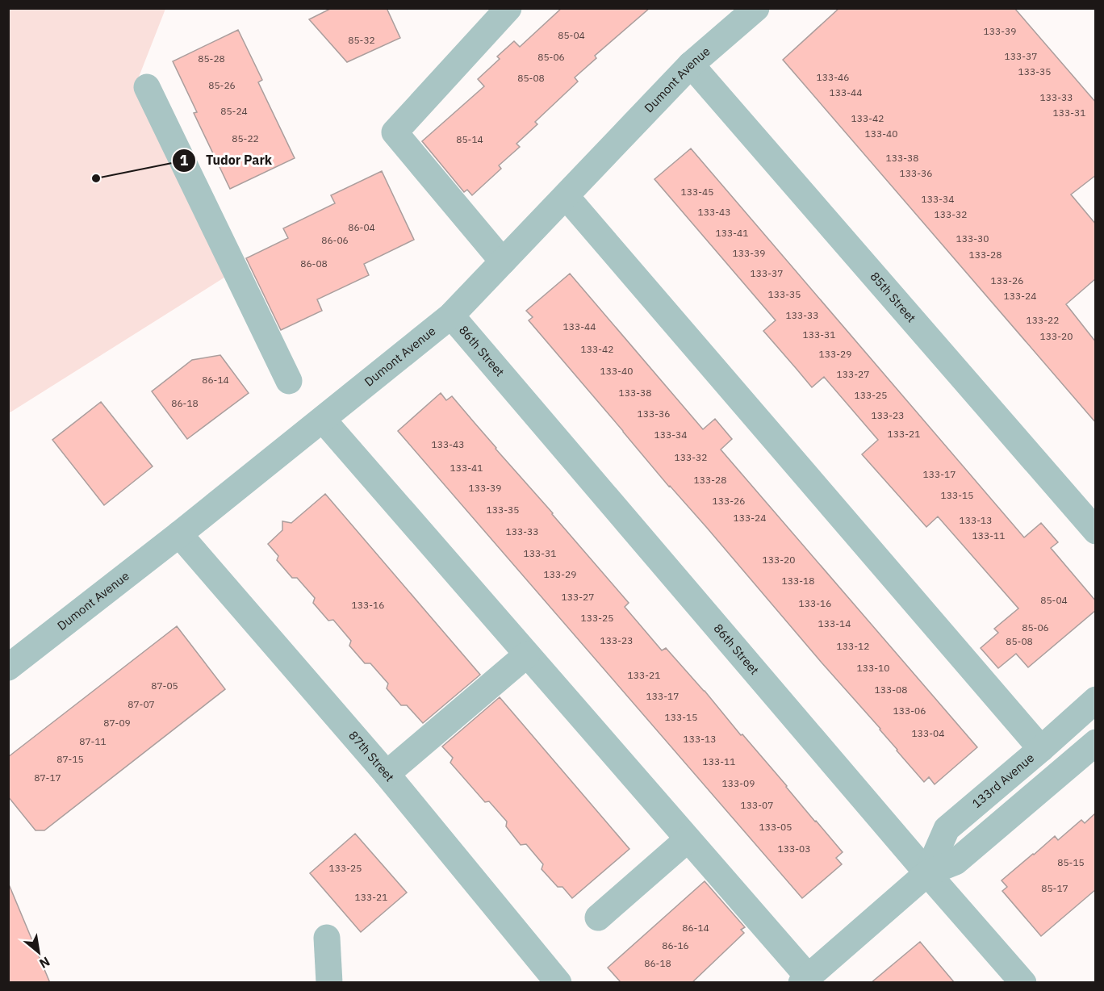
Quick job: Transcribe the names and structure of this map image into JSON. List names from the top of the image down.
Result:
{
  "streets": {
    "street": [
      "Dumont Avenue",
      "85th Street",
      "86th Street",
      "87th Street",
      "133rd Avenue"
    ]
  },
  "crossings": [
    ["Dumont Avenue", "85th Street"],
    ["Dumont Avenue", "86th Street"],
    ["Dumont Avenue", "87th Street"],
    ["86th Street", "133rd Avenue"]
  ],
  "places": ["Tudor Park"],
  "house_numbers": [
    "133-39",
    "85-04",
    "85-32",
    "133-37",
    "85-06",
    "85-28",
    "133-35",
    "133-46",
    "85-08",
    "85-26",
    "133-44",
    "133-33",
    "85-24",
    "133-31",
    "133-42",
    "133-40",
    "85-22",
    "85-14",
    "133-38",
    "133-36",
    "133-45",
    "133-34",
    "133-43",
    "133-32",
    "86-04",
    "133-41",
    "133-30",
    "86-06",
    "133-39",
    "133-28",
    "86-08",
    "133-37",
    "133-26",
    "133-35",
    "133-24",
    "133-33",
    "133-22",
    "133-44",
    "133-31",
    "133-20",
    "133-42",
    "133-29",
    "133-40",
    "133-27",
    "86-14",
    "133-38",
    "133-25",
    "86-18",
    "133-36",
    "133-23",
    "133-21",
    "133-34",
    "133-43",
    "133-32",
    "133-41",
    "133-17",
    "133-28",
    "133-39",
    "133-15",
    "133-26",
    "133-35",
    "133-24",
    "133-13",
    "133-33",
    "133-11",
    "133-31",
    "133-20",
    "133-29",
    "133-18",
    "133-27",
    "85-04",
    "133-16",
    "133-16",
    "133-25",
    "133-14",
    "85-06",
    "133-23",
    "85-08",
    "133-12",
    "133-10",
    "133-21",
    "87-05",
    "133-08",
    "133-17",
    "87-07",
    "133-06",
    "133-15",
    "87-09",
    "133-04",
    "133-13",
    "87-11",
    "87-15",
    "133-11",
    "87-17",
    "133-09",
    "133-07",
    "133-05",
    "133-03",
    "85-15",
    "133-25",
    "85-17",
    "133-21",
    "86-14",
    "86-16",
    "86-18"
  ],
  "north": "bottom right"
}
